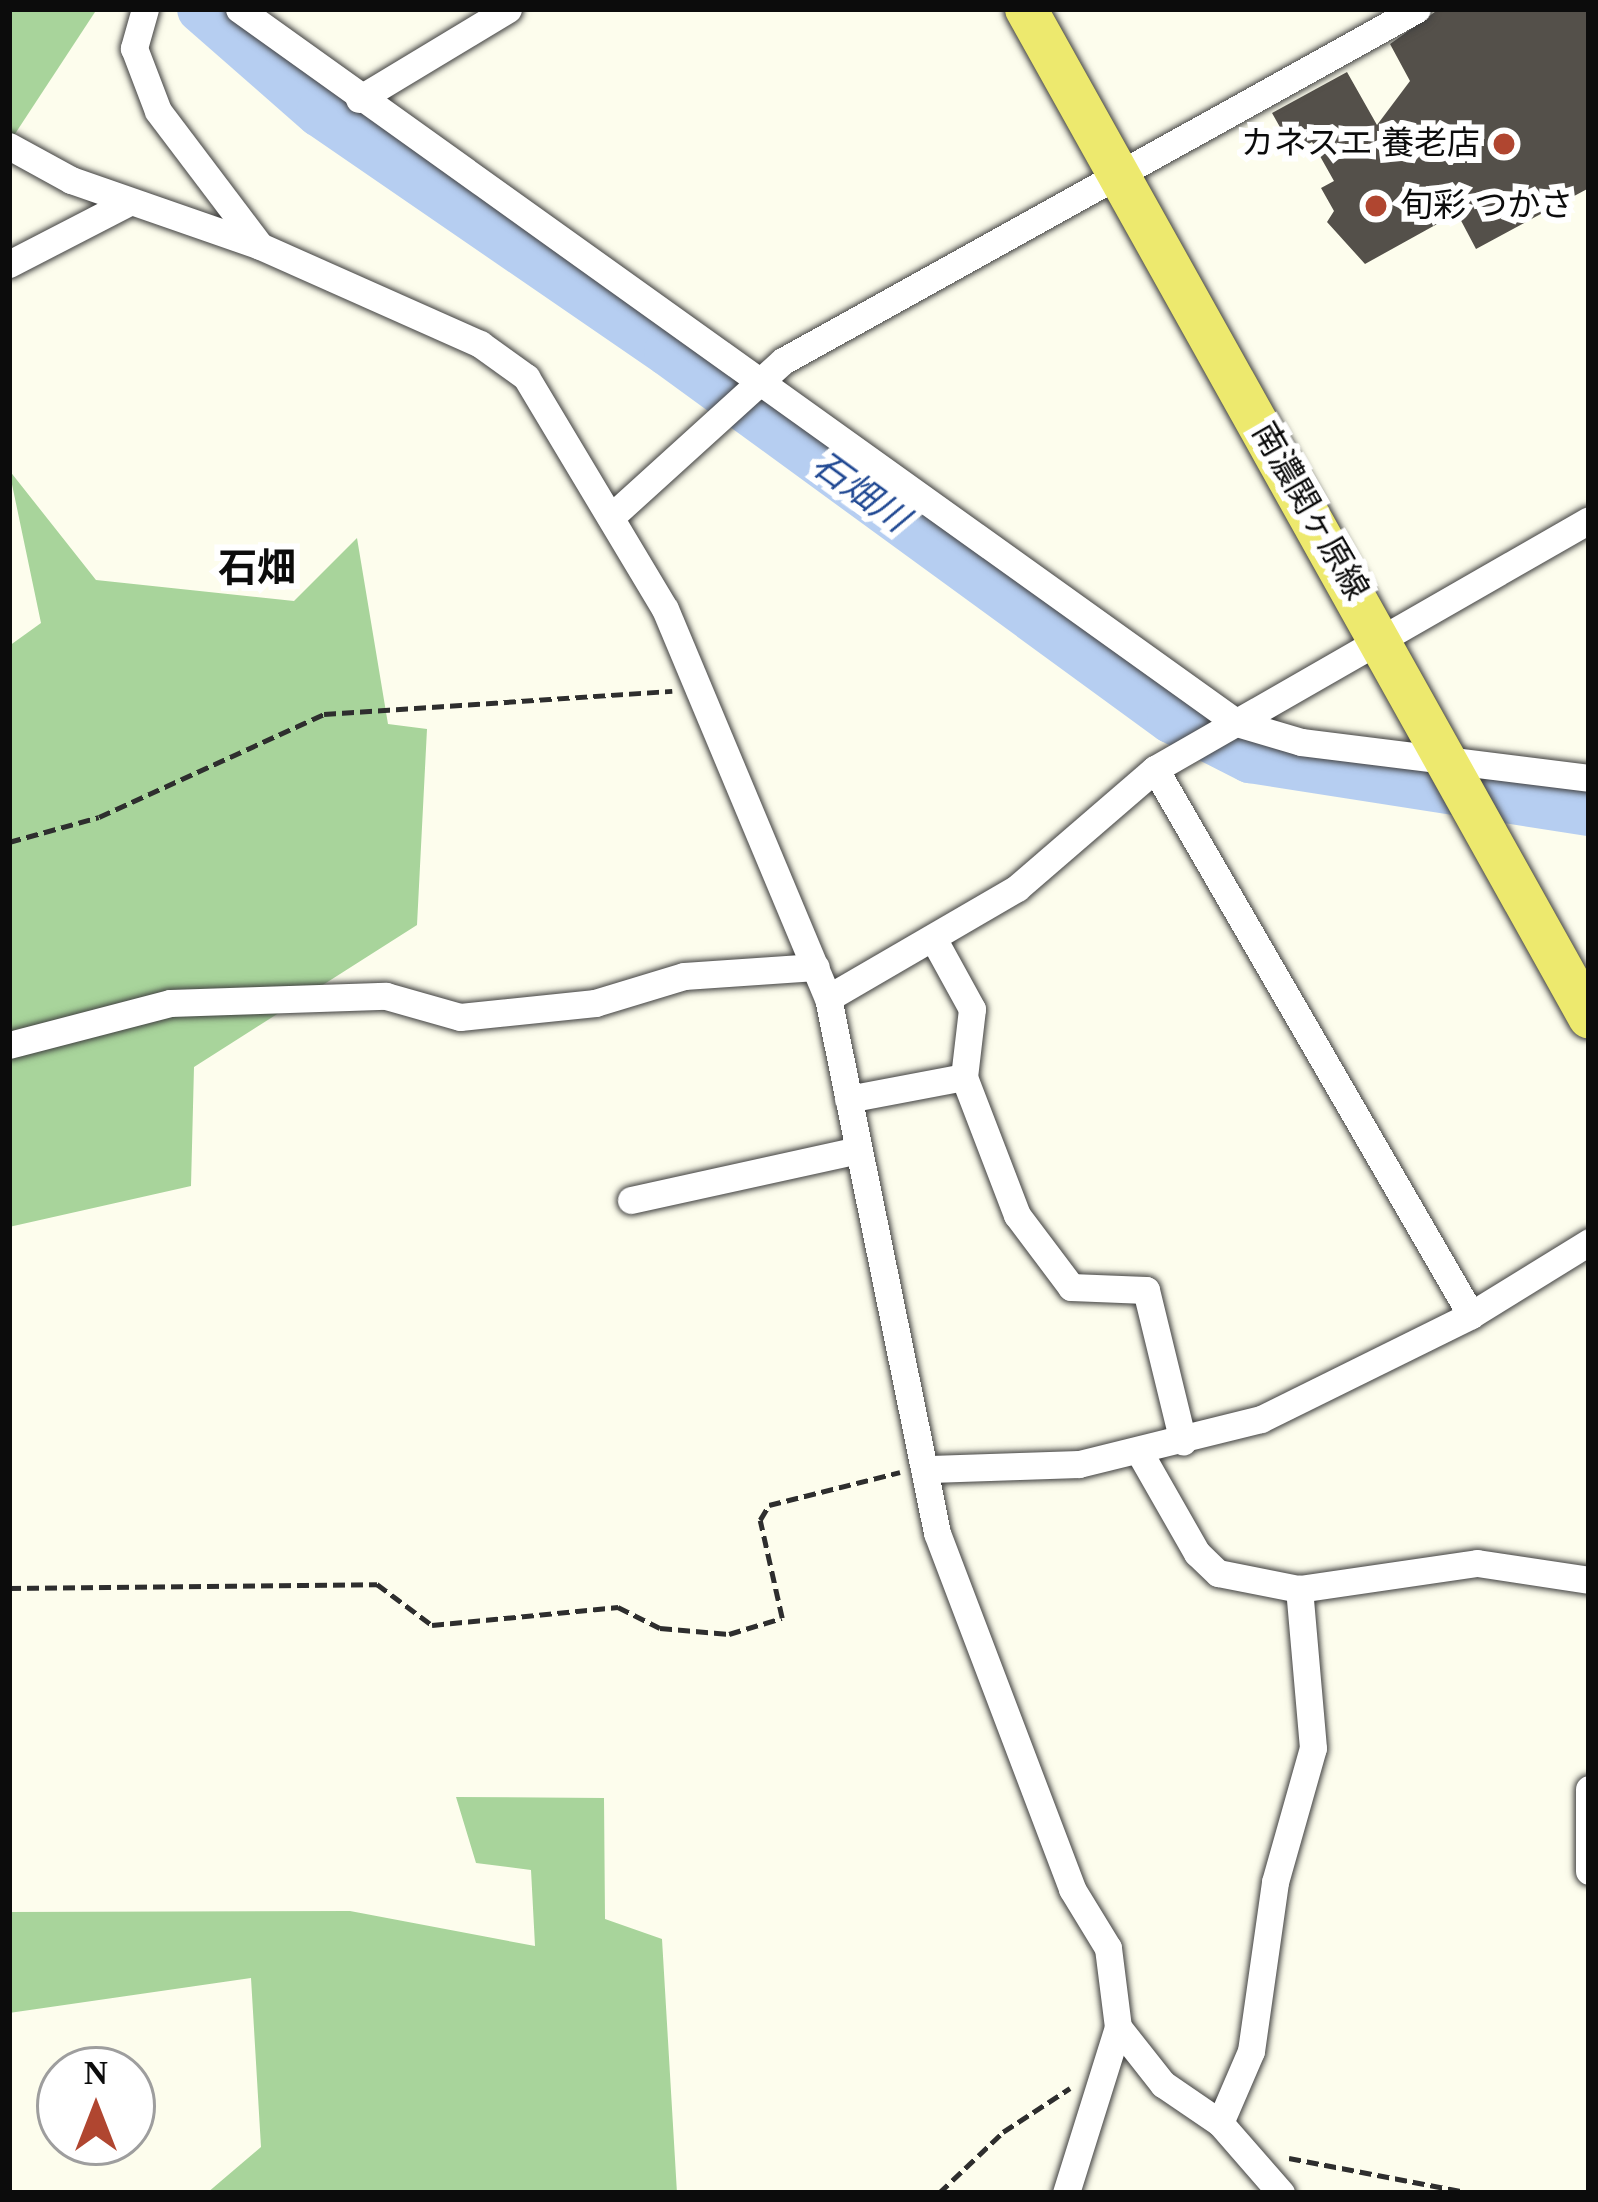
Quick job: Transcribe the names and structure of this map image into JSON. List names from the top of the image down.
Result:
{
  "streets": {
    "main road": ["南濃関ヶ原線"]
  },
  "districts": ["石畑"],
  "water": ["石畑川"],
  "places": ["カネスエ 養老店", "旬彩 つかさ"],
  "north": "top"
}
